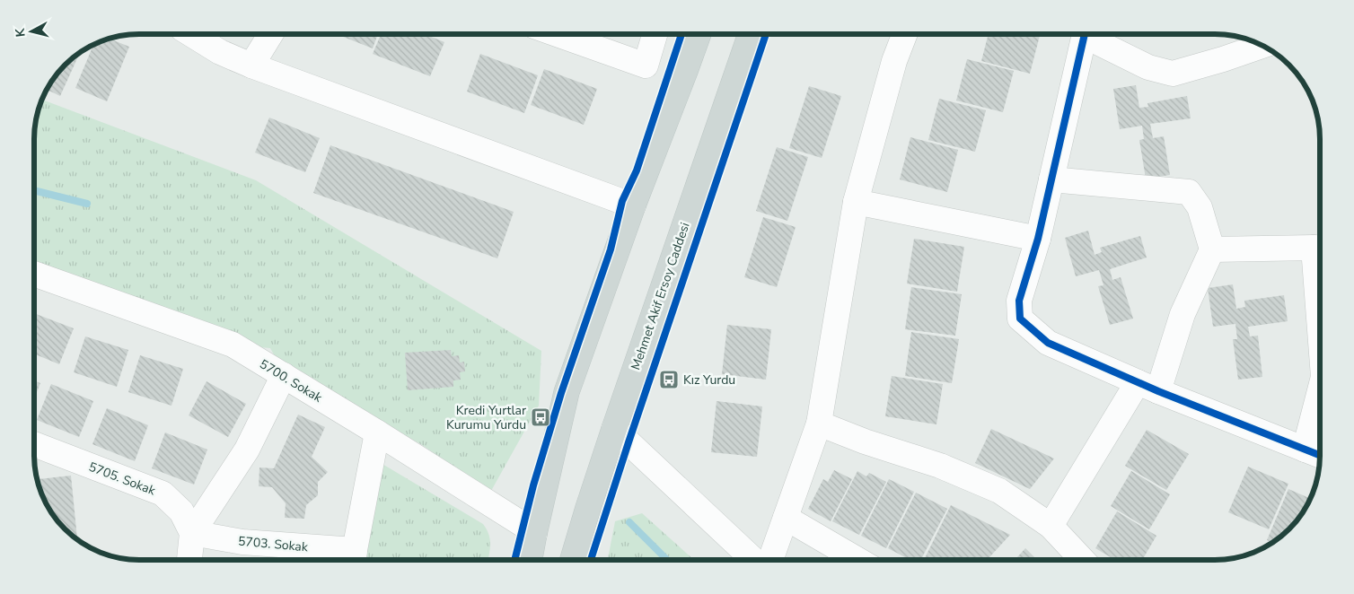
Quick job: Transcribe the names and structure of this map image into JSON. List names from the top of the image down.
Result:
{
  "streets": {
    "main road": ["Mehmet Akif Ersoy Caddesi"],
    "street": ["5700. Sokak", "5705. Sokak", "5703. Sokak"]
  },
  "crossings": [
    ["5700. Sokak", "5703. Sokak"],
    ["5705. Sokak", "5703. Sokak"]
  ],
  "places": {
    "bus stop": ["Kız Yurdu", "Kredi Yurtlar Kurumu Yurdu"]
  },
  "north": "left"
}
